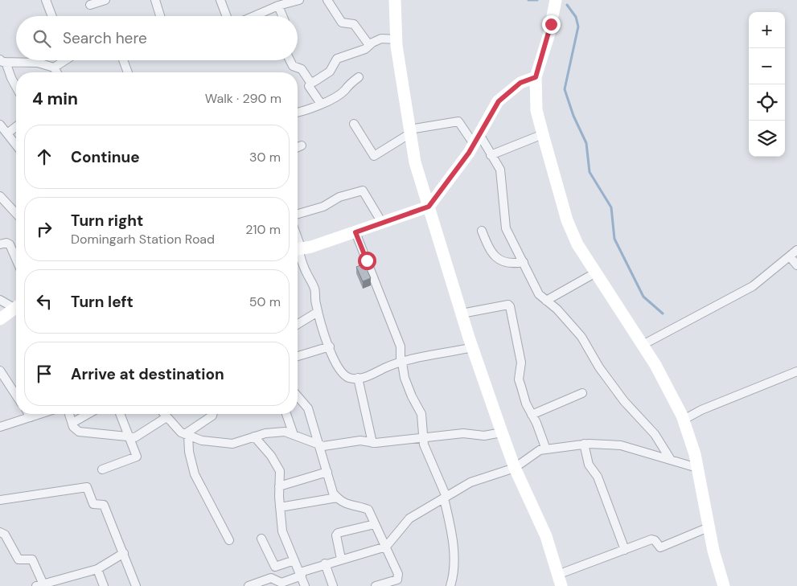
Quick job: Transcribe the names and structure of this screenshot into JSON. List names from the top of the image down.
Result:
{
  "page": {
    "map_buttons": ["+", "−"],
    "search": "Search here",
    "heading": ["4 min", "Walk · 290 m"],
    "list": [
      ["Continue", "30 m"],
      ["Turn right", "Domingarh Station Road", "210 m"],
      ["Turn left", "50 m"],
      "Arrive at destination"
    ]
  }
}
